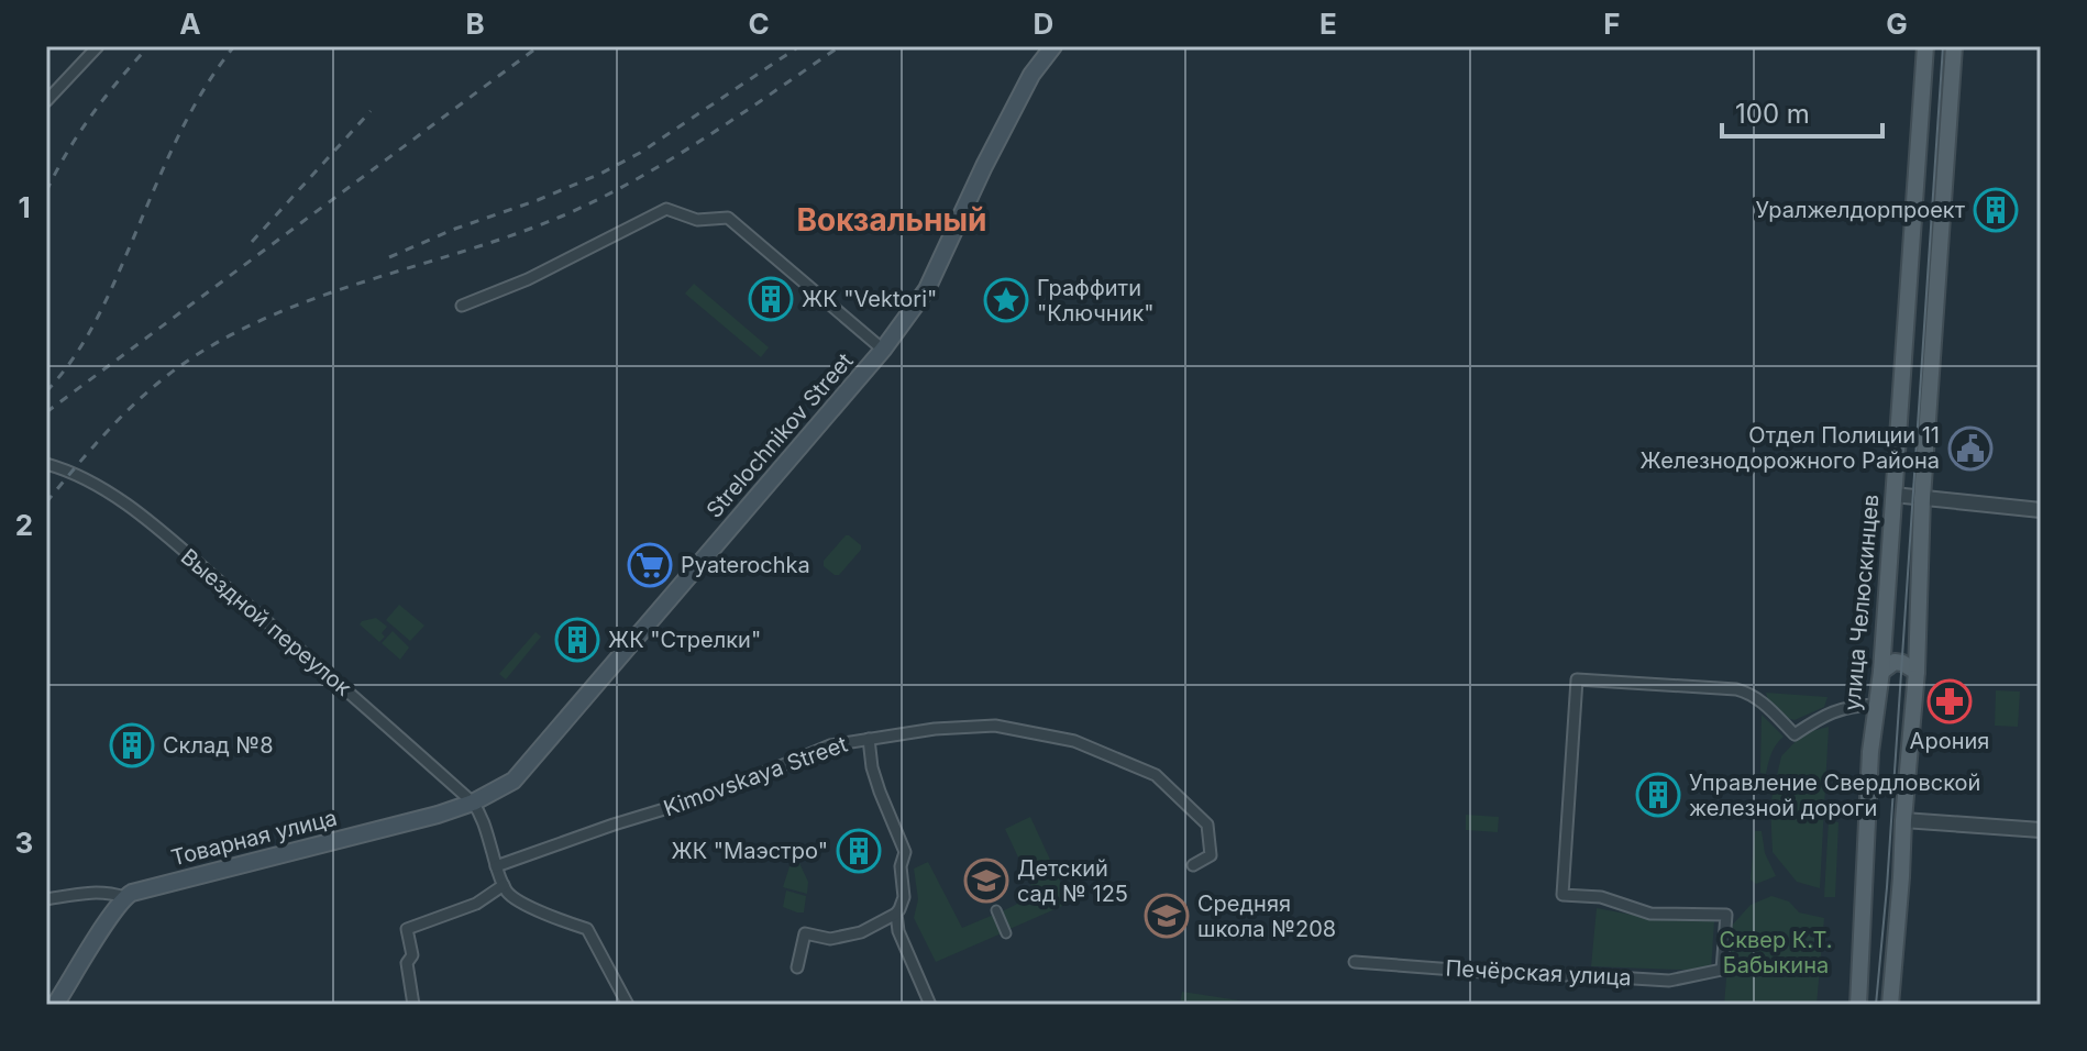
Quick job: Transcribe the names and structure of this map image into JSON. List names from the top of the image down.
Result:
{
  "streets": {
    "main road": ["Strelochnikov Street", "улица Челюскинцев", "Товарная улица"],
    "street": ["Выездной переулок", "Kimovskaya Street", "Печёрская улица"]
  },
  "crossings": [
    ["Strelochnikov Street", "Выездной переулок"],
    ["Strelochnikov Street", "Товарная улица"],
    ["улица Челюскинцев", "Печёрская улица"],
    ["Выездной переулок", "Товарная улица"]
  ],
  "districts": ["Вокзальный"],
  "parks": ["Сквер К.Т. Бабыкина"],
  "places": {
    "building": [
      "Уралжелдорпроект",
      "ЖК \"Vektori\"",
      "ЖК \"Стрелки\"",
      "Склад №8",
      "Управление Свердловской железной дороги",
      "ЖК \"Маэстро\""
    ],
    "place": ["Граффити \"Ключник\""],
    "public building": ["Отдел Полиции 11 Железнодорожного Района"],
    "supermarket": ["Pyaterochka"],
    "pharmacy": ["Арония"],
    "school or university": ["Детский сад № 125", "Средняя школа №208"]
  },
  "scale_bar": "100 m",
  "grid": {
    "columns": [
      "A",
      "B",
      "C",
      "D",
      "E",
      "F",
      "G"
    ],
    "rows": ["1", "2", "3"]
  }
}
